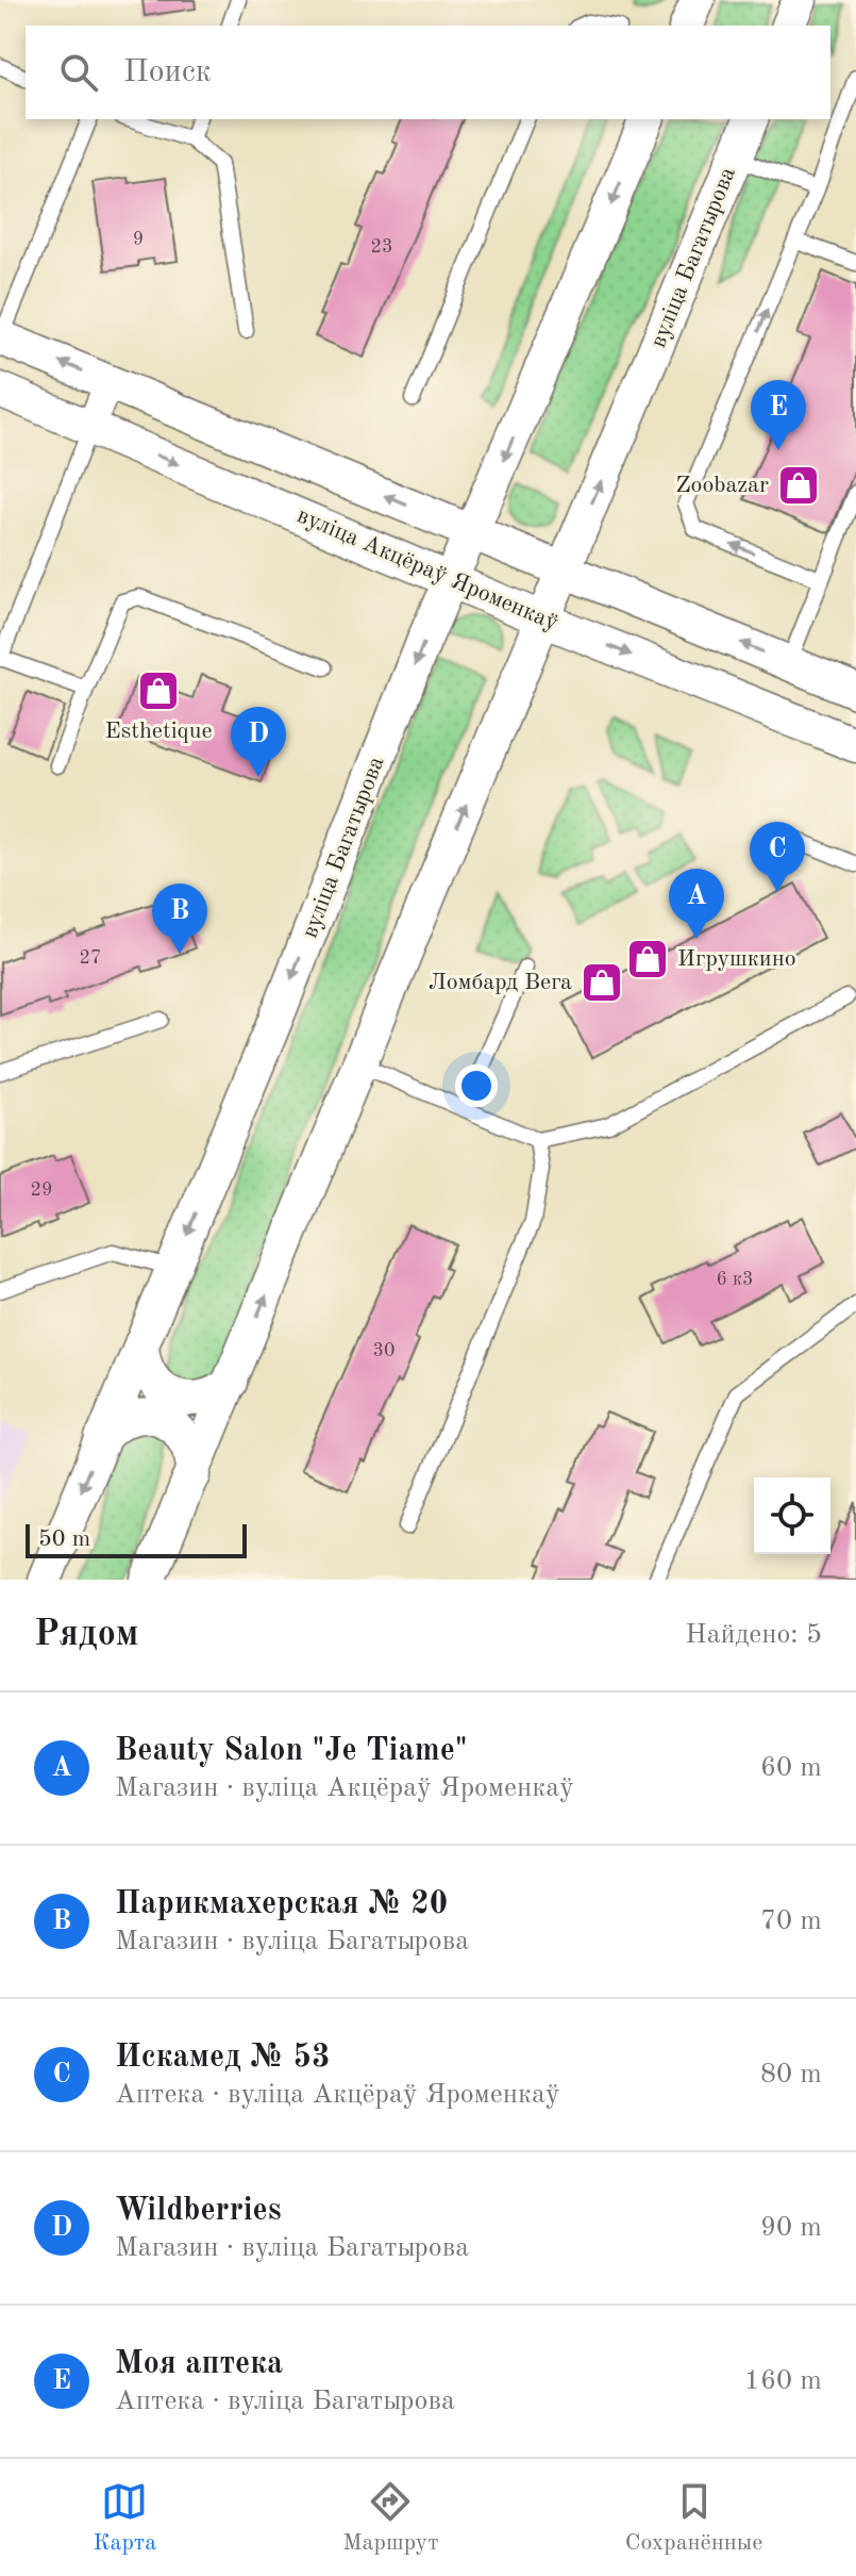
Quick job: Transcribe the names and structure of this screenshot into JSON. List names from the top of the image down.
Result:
{
  "streets": {
    "street": ["вуліца Багатырова", "вуліца Акцёраў Яроменкаў"]
  },
  "crossings": [
    ["вуліца Багатырова", "вуліца Акцёраў Яроменкаў"]
  ],
  "places": {
    "shop": [
      "Zoobazar",
      "Esthetique",
      "Игрушкино",
      "Ломбард Вега"
    ]
  },
  "house_numbers": [
    "9",
    "23",
    "27",
    "29",
    "6 к3",
    "30"
  ],
  "scale_bar": "50 m",
  "page": {
    "search": "Поиск",
    "pins": [
      "E",
      "D",
      "C",
      "A",
      "B"
    ],
    "scale": "50 m",
    "heading": ["Рядом", "Найдено: 5"],
    "list": [
      {
        "mark": "A",
        "name": "Beauty Salon \"Je Tiame\"",
        "note": "Магазин · вуліца Акцёраў Яроменкаў",
        "value": "60 m"
      },
      {
        "mark": "B",
        "name": "Парикмахерская № 20",
        "note": "Магазин · вуліца Багатырова",
        "value": "70 m"
      },
      {
        "mark": "C",
        "name": "Искамед № 53",
        "note": "Аптека · вуліца Акцёраў Яроменкаў",
        "value": "80 m"
      },
      {
        "mark": "D",
        "name": "Wildberries",
        "note": "Магазин · вуліца Багатырова",
        "value": "90 m"
      },
      {
        "mark": "E",
        "name": "Моя аптека",
        "note": "Аптека · вуліца Багатырова",
        "value": "160 m"
      }
    ],
    "nav": ["Карта", "Маршрут", "Сохранённые"]
  }
}
